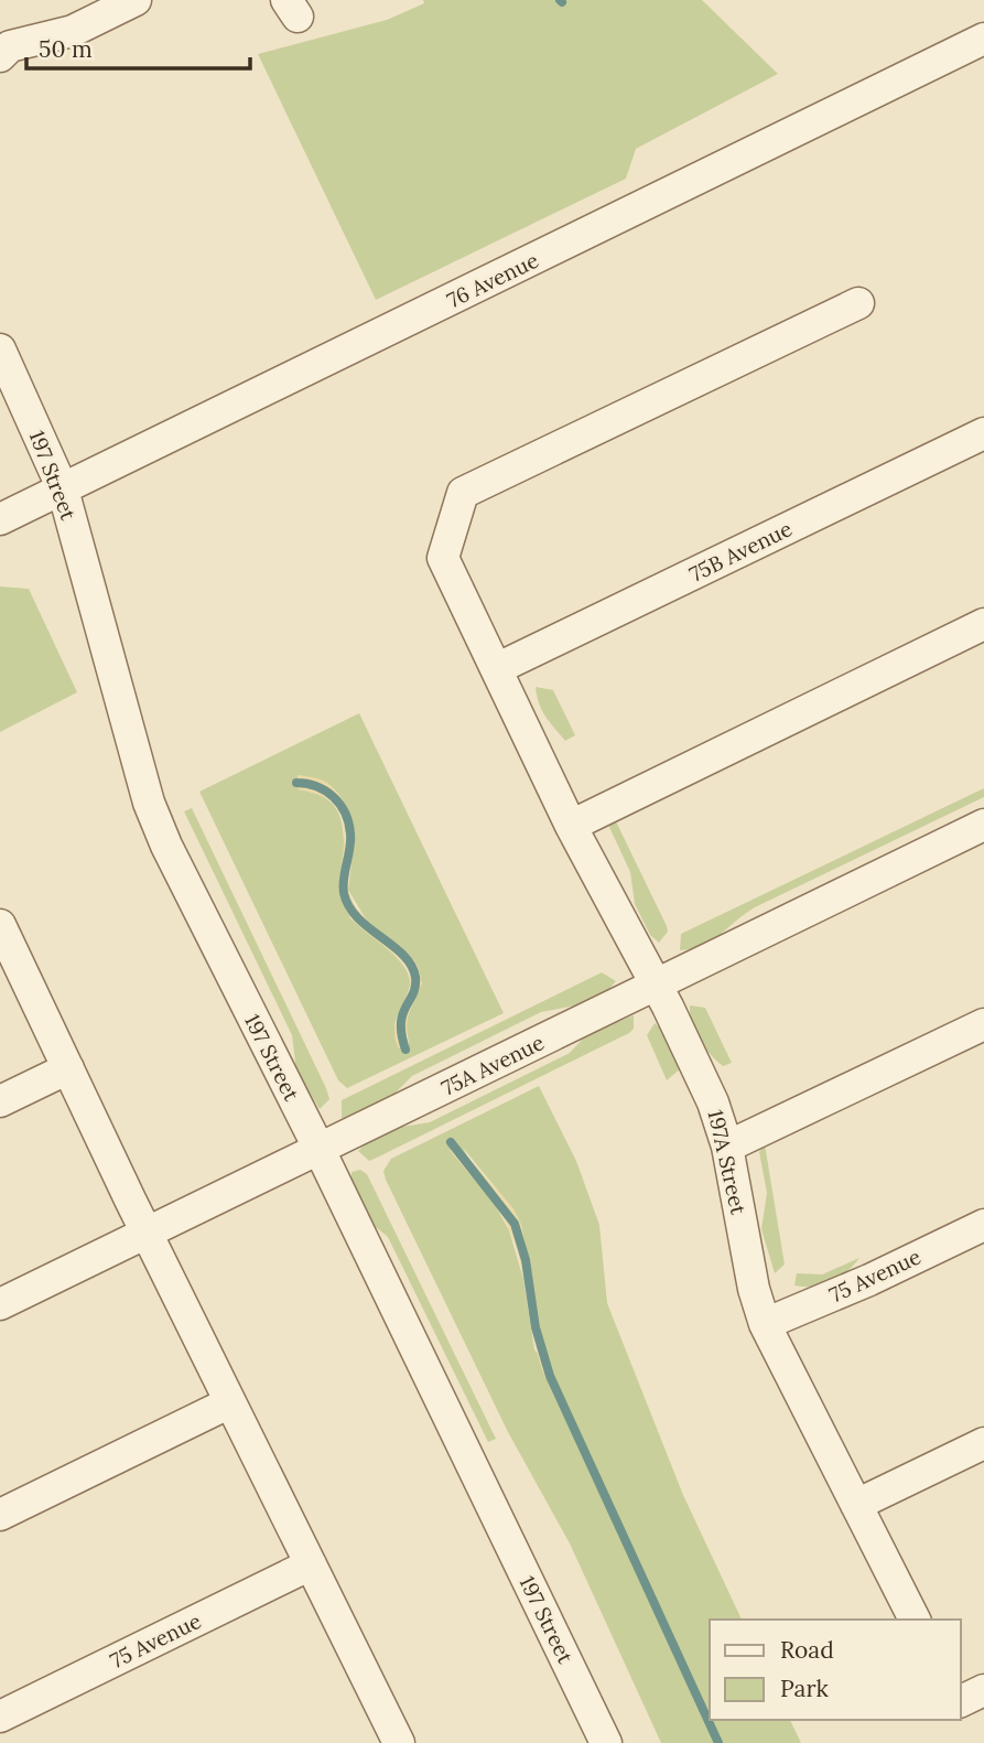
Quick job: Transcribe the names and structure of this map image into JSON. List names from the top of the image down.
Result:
{
  "streets": {
    "street": [
      "76 Avenue",
      "197 Street",
      "75B Avenue",
      "75A Avenue",
      "197A Street",
      "75 Avenue"
    ]
  },
  "crossings": [
    ["76 Avenue", "197 Street"],
    ["197 Street", "75A Avenue"],
    ["75B Avenue", "197A Street"],
    ["75A Avenue", "197A Street"],
    ["197A Street", "75 Avenue"]
  ],
  "legend": ["Road", "Park"],
  "scale_bar": "50 m"
}
